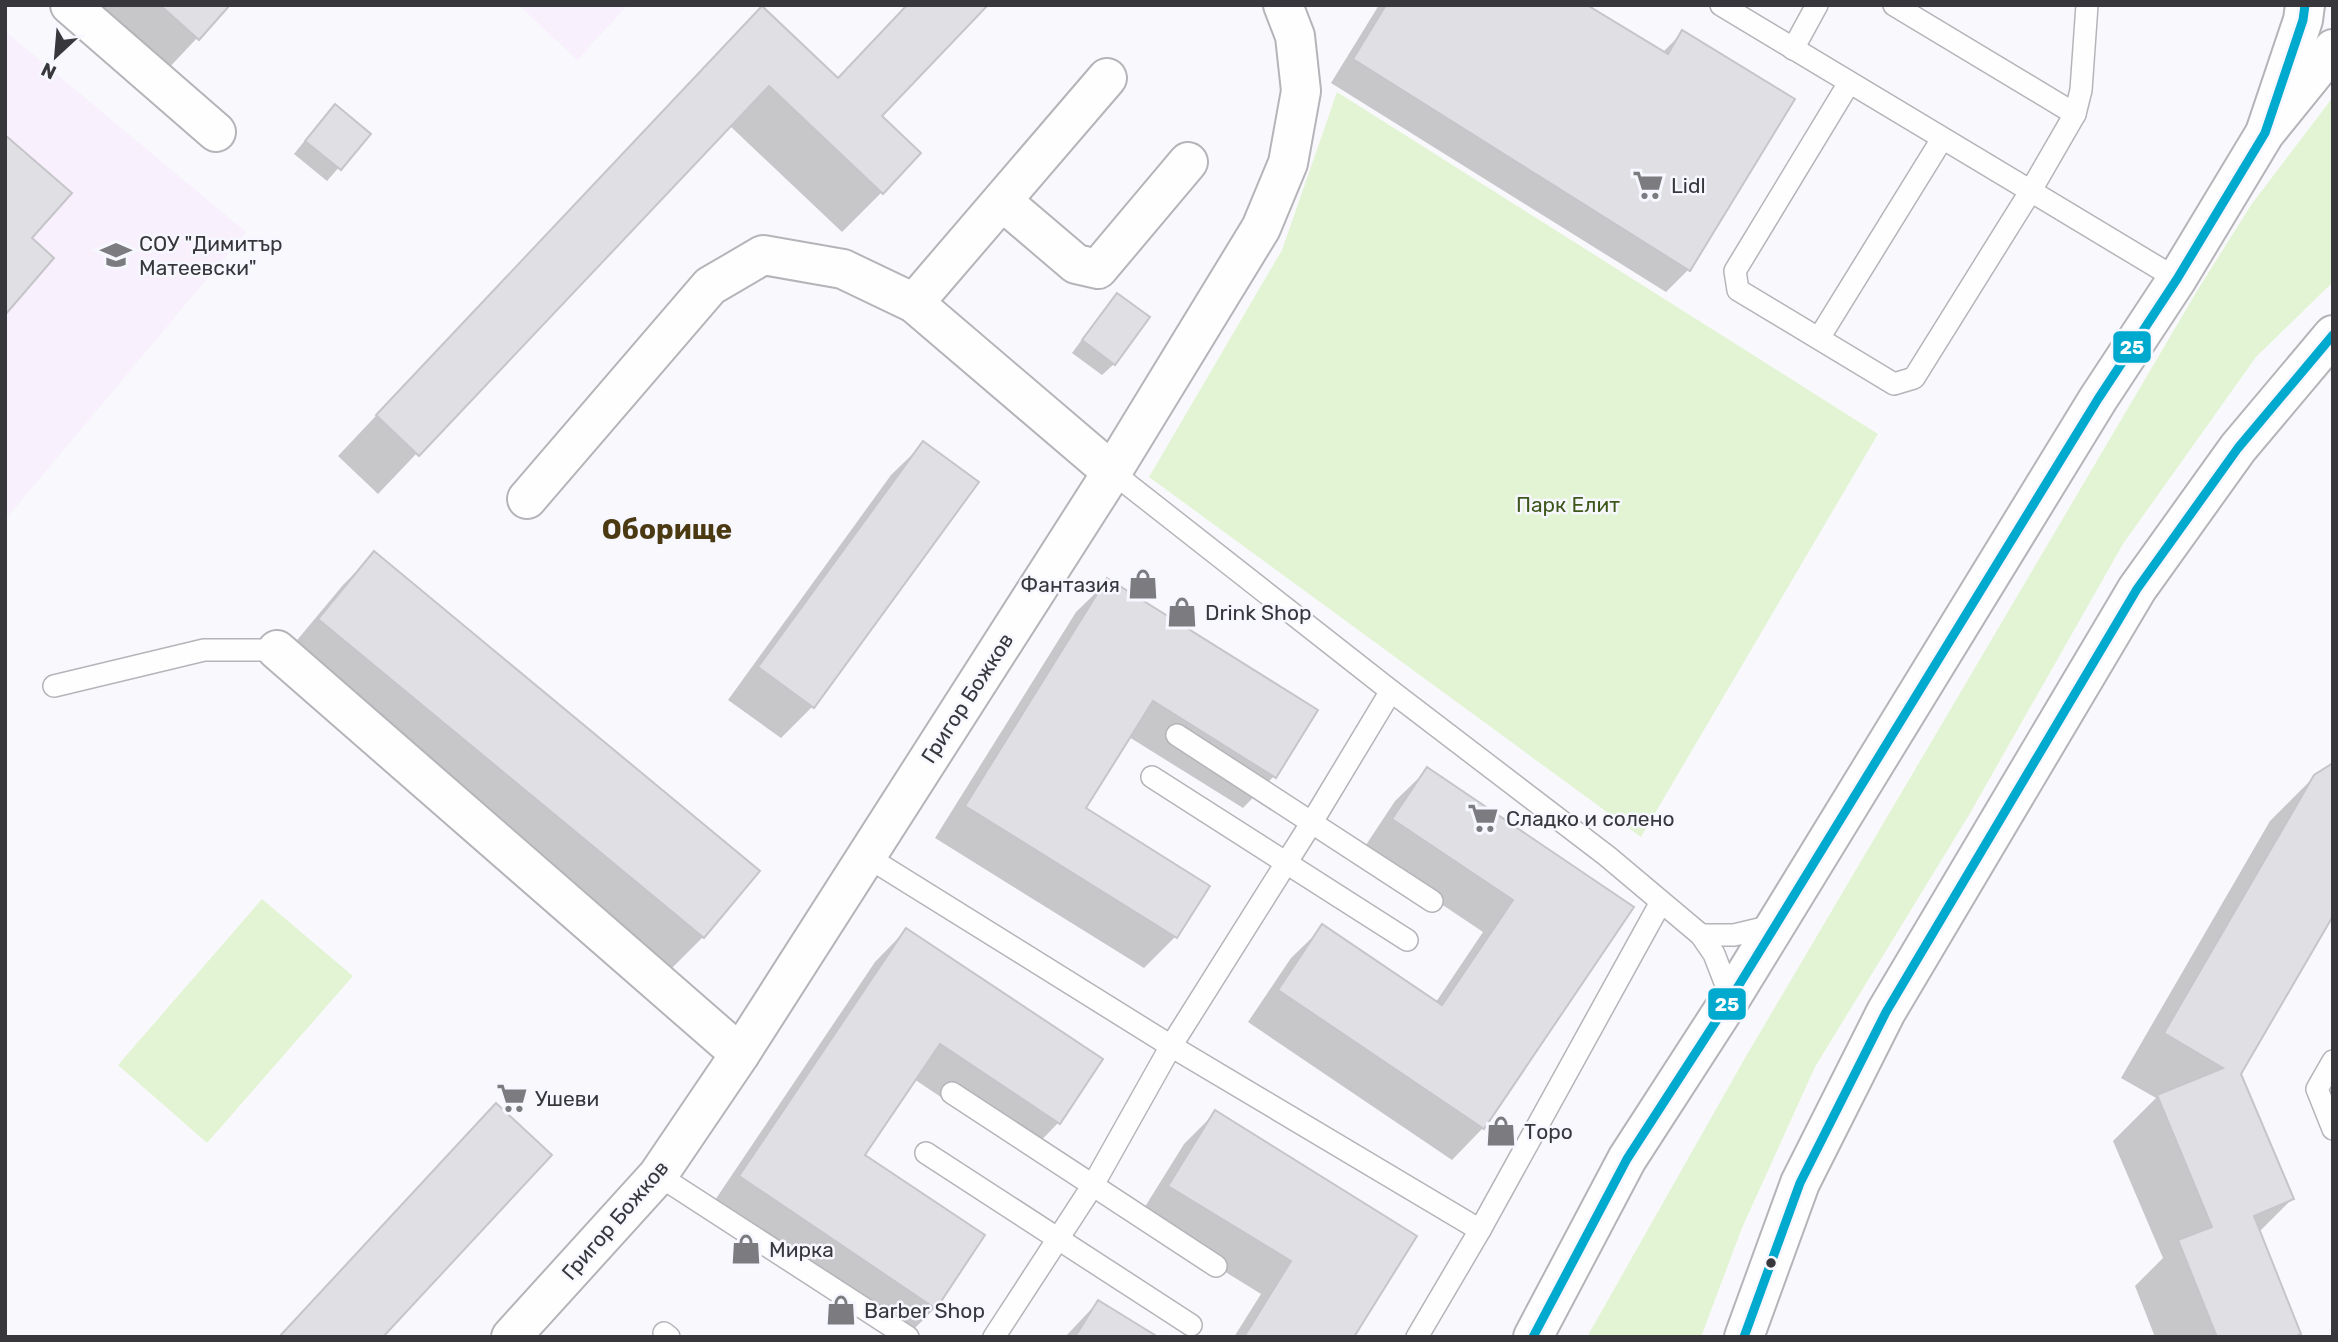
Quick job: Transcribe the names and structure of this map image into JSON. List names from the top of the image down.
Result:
{
  "streets": {
    "street": ["Григор Божков"]
  },
  "districts": ["Оборище"],
  "parks": ["Парк Елит"],
  "places": {
    "supermarket": ["Lidl", "Сладко и солено", "Ушеви"],
    "school or university": ["СОУ \"Димитър Матеевски\""],
    "shop": [
      "Фантазия",
      "Drink Shop",
      "Торо",
      "Мирка",
      "Barber Shop"
    ]
  },
  "lines": ["transit line 25"],
  "north": "bottom left"
}
